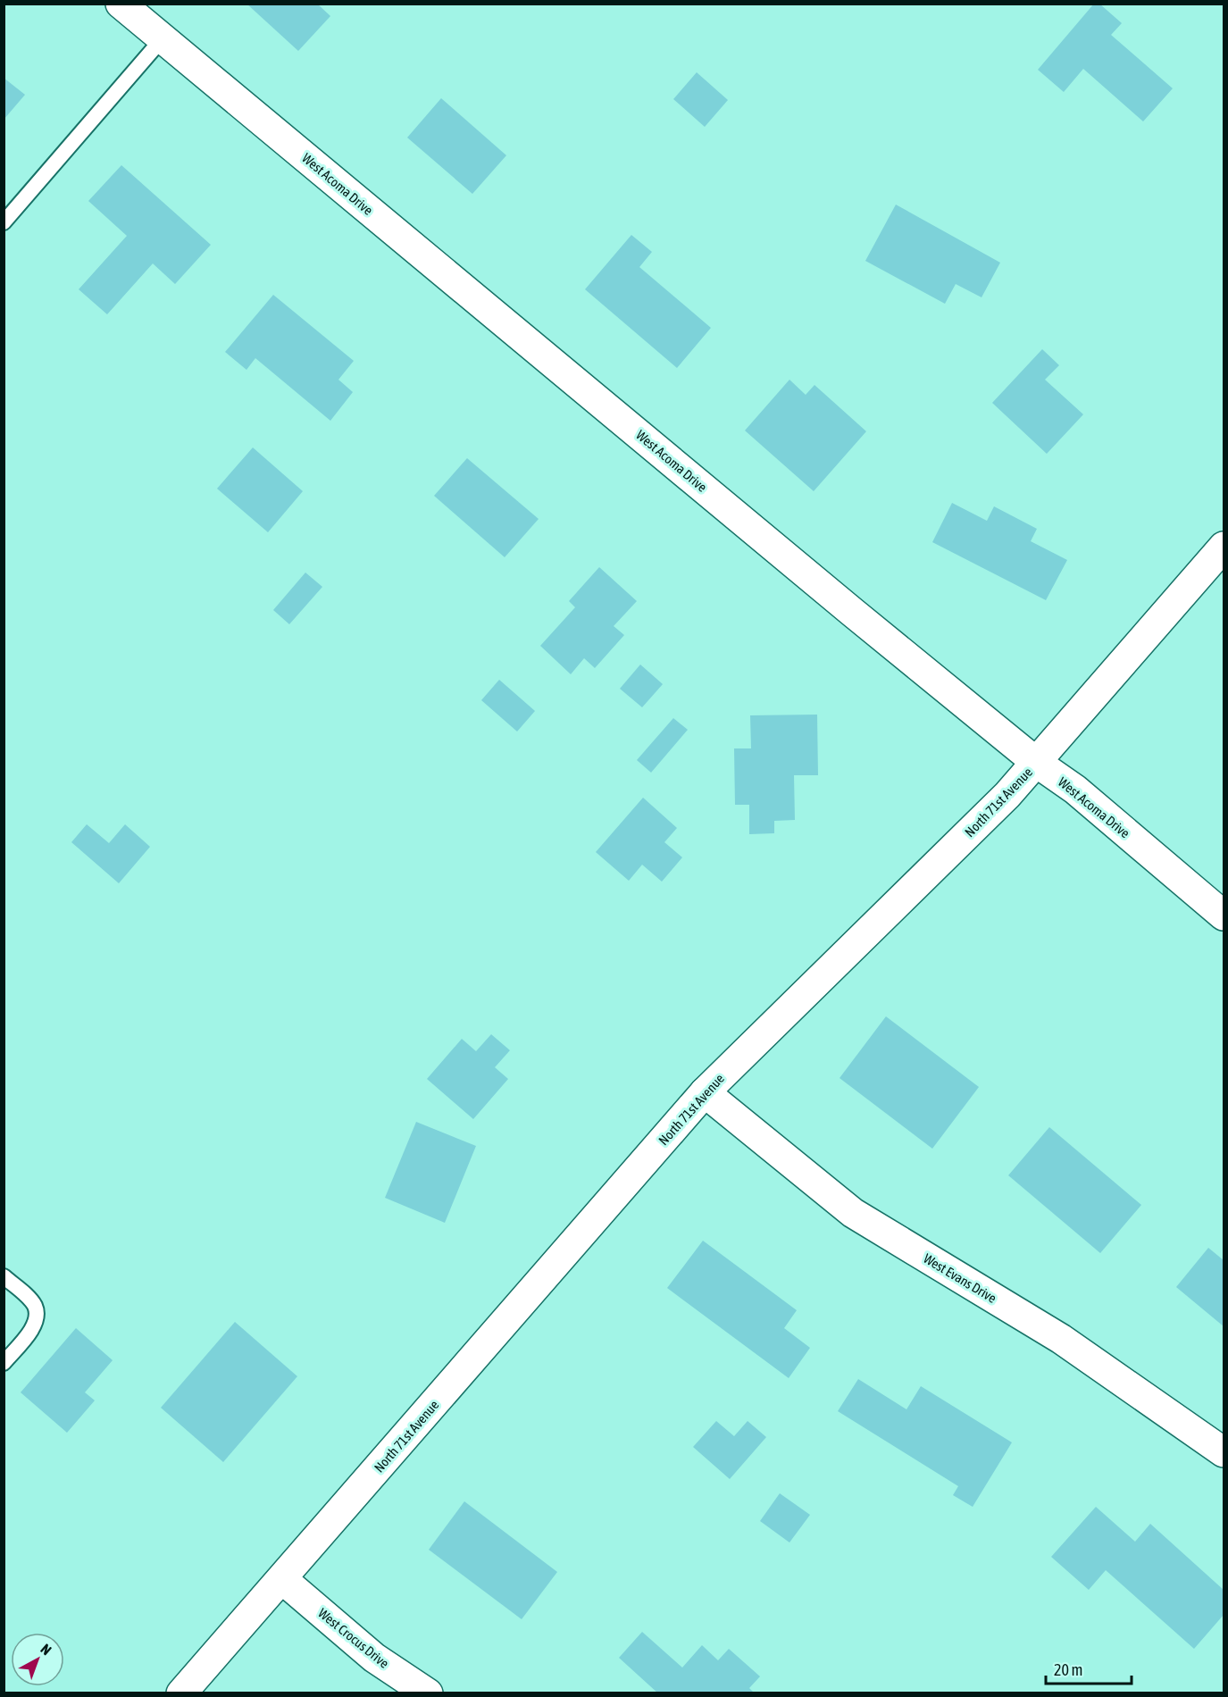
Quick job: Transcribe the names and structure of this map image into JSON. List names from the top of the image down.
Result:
{
  "streets": {
    "street": [
      "West Acoma Drive",
      "North 71st Avenue",
      "West Evans Drive",
      "West Crocus Drive"
    ]
  },
  "crossings": [
    ["West Acoma Drive", "North 71st Avenue"],
    ["North 71st Avenue", "West Evans Drive"],
    ["North 71st Avenue", "West Crocus Drive"]
  ],
  "scale_bar": "20 m",
  "north": "top right"
}
